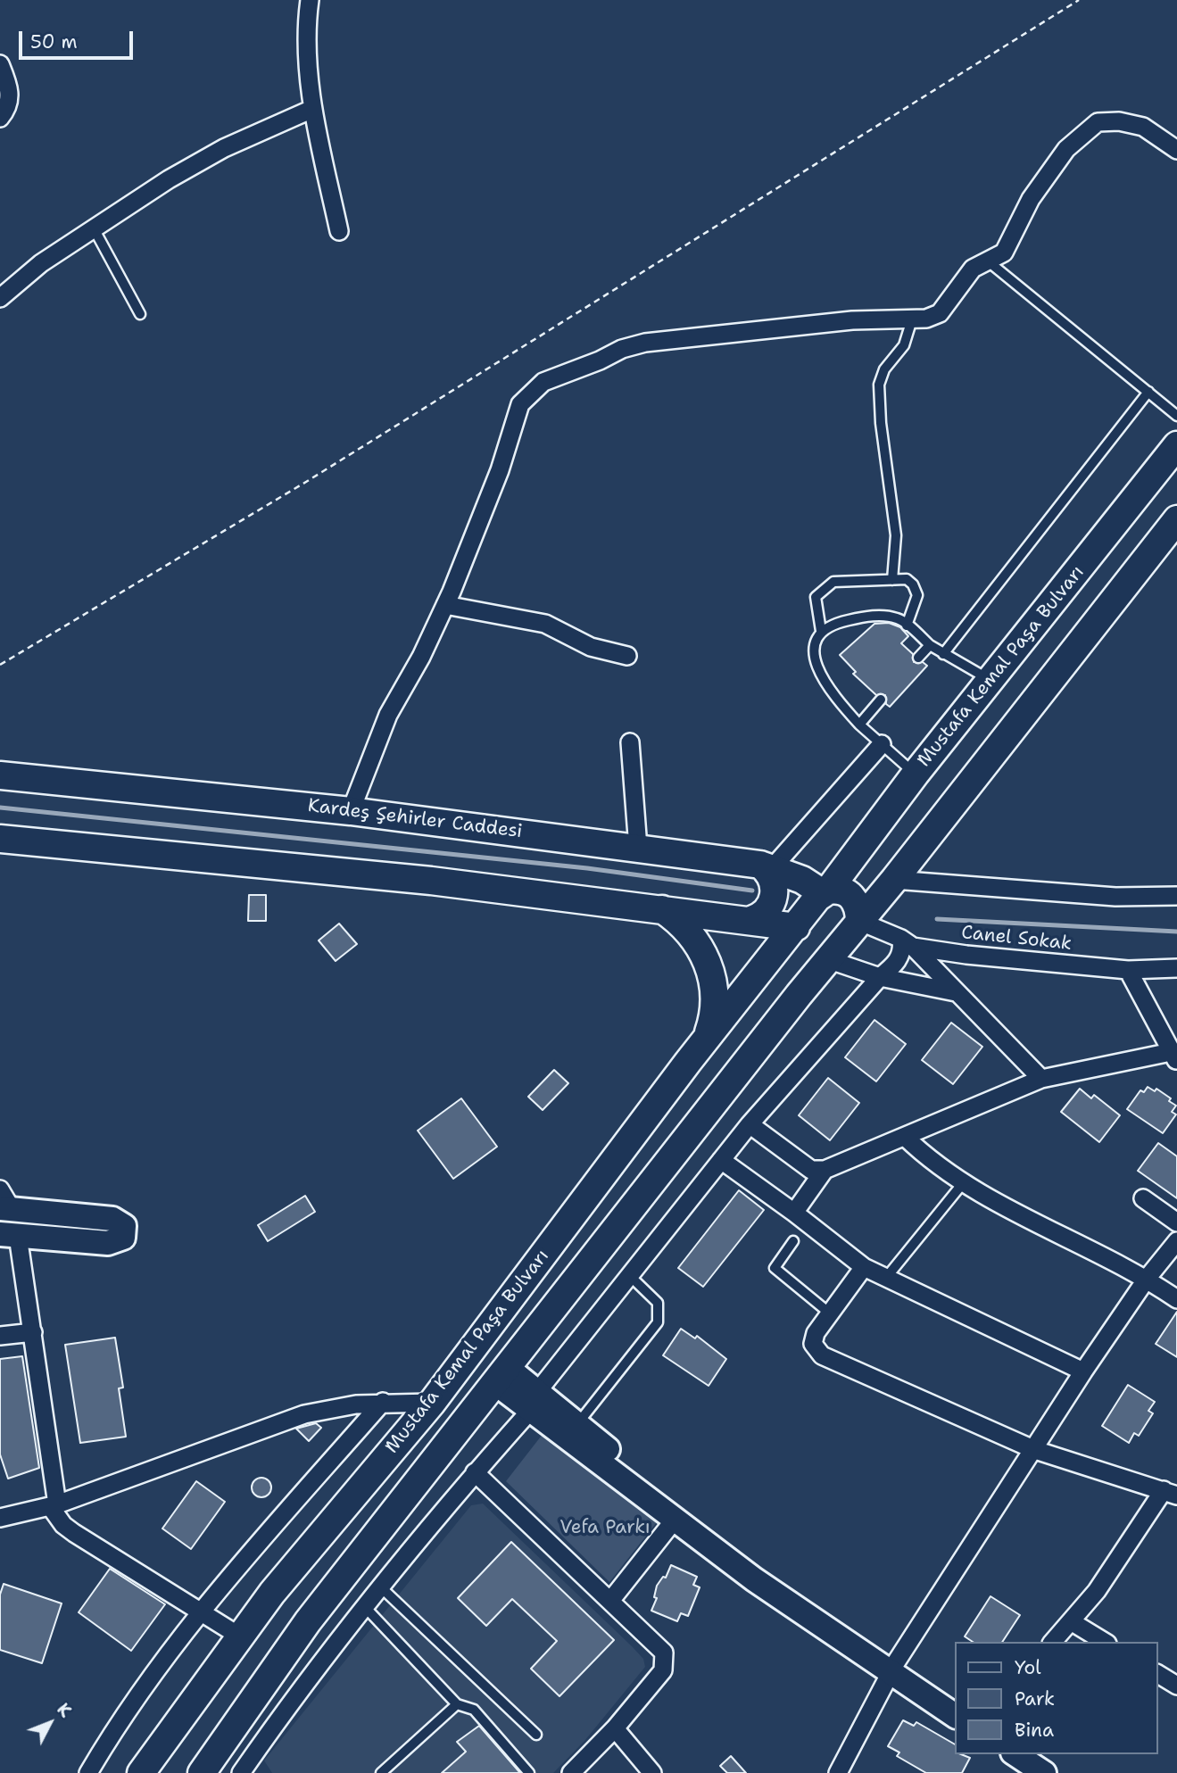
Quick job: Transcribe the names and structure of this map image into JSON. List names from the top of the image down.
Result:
{
  "streets": {
    "main road": ["Mustafa Kemal Paşa Bulvarı", "Kardeş Şehirler Caddesi"],
    "street": ["Canel Sokak"]
  },
  "crossings": [
    ["Mustafa Kemal Paşa Bulvarı", "Kardeş Şehirler Caddesi"],
    ["Mustafa Kemal Paşa Bulvarı", "Canel Sokak"],
    ["Kardeş Şehirler Caddesi", "Canel Sokak"]
  ],
  "parks": ["Vefa Parkı"],
  "legend": ["Yol", "Park", "Bina"],
  "scale_bar": "50 m",
  "north": "top right"
}
